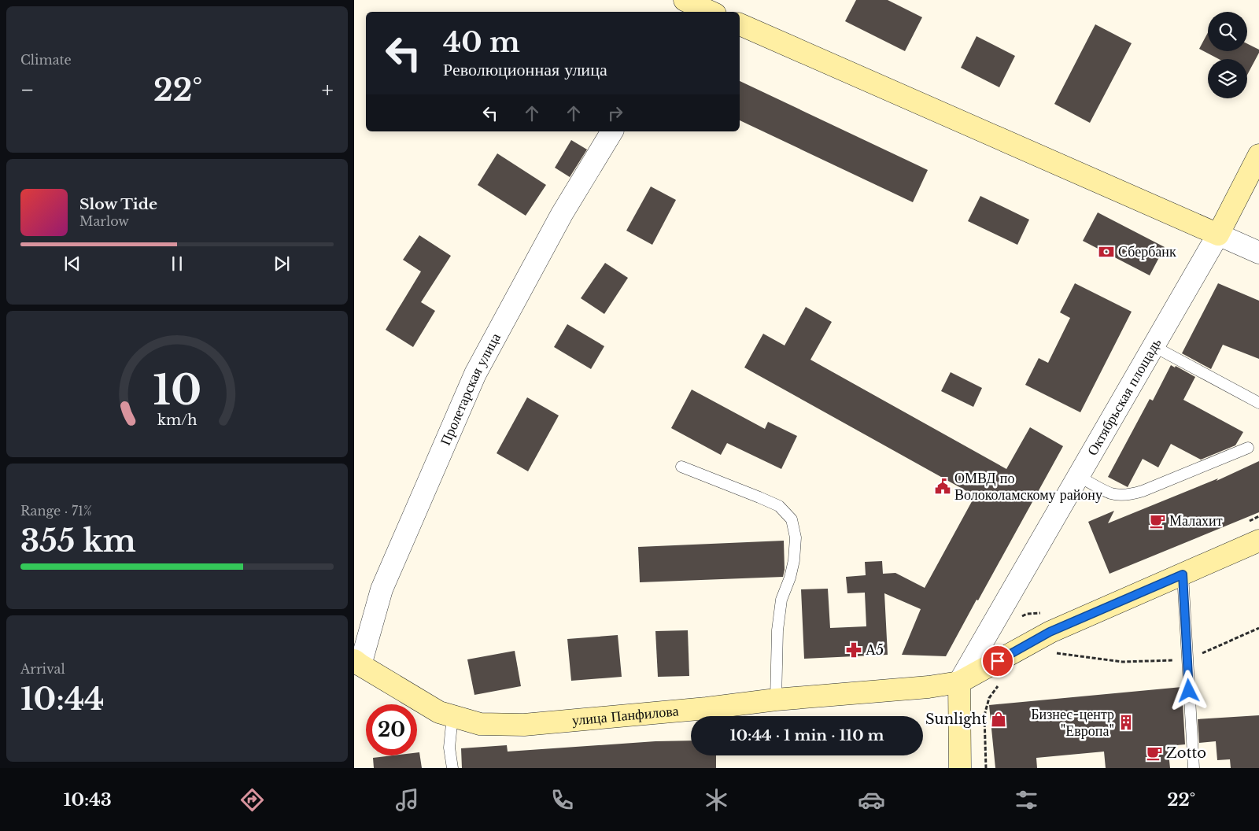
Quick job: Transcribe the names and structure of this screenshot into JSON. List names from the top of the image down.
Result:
{
  "streets": {
    "main road": ["улица Панфилова"],
    "street": ["Пролетарская улица", "Октябрьская площадь"]
  },
  "crossings": [
    ["Пролетарская улица", "улица Панфилова"],
    ["Октябрьская площадь", "улица Панфилова"]
  ],
  "places": {
    "bank": ["Сбербанк"],
    "public building": ["ОМВД по Волоколамскому району"],
    "cafe": ["Малахит", "Zotto"],
    "pharmacy": ["А5"],
    "shop": ["Sunlight"],
    "building": ["Бизнес-центр \"Европа\""]
  },
  "page": {
    "tile": [
      "Climate",
      ["Range · 71%", "355 km"],
      ["Arrival", "10:44"]
    ],
    "turn": ["40 m", "Революционная улица"],
    "heat": ["−", "22°", "+"],
    "song": ["Slow Tide", "Marlow"],
    "limit": "20",
    "trip": "10:44 · 1 min · 110 m",
    "tabs": ["10:43", "22°"],
    "gauge": ["10", "km/h"]
  }
}
